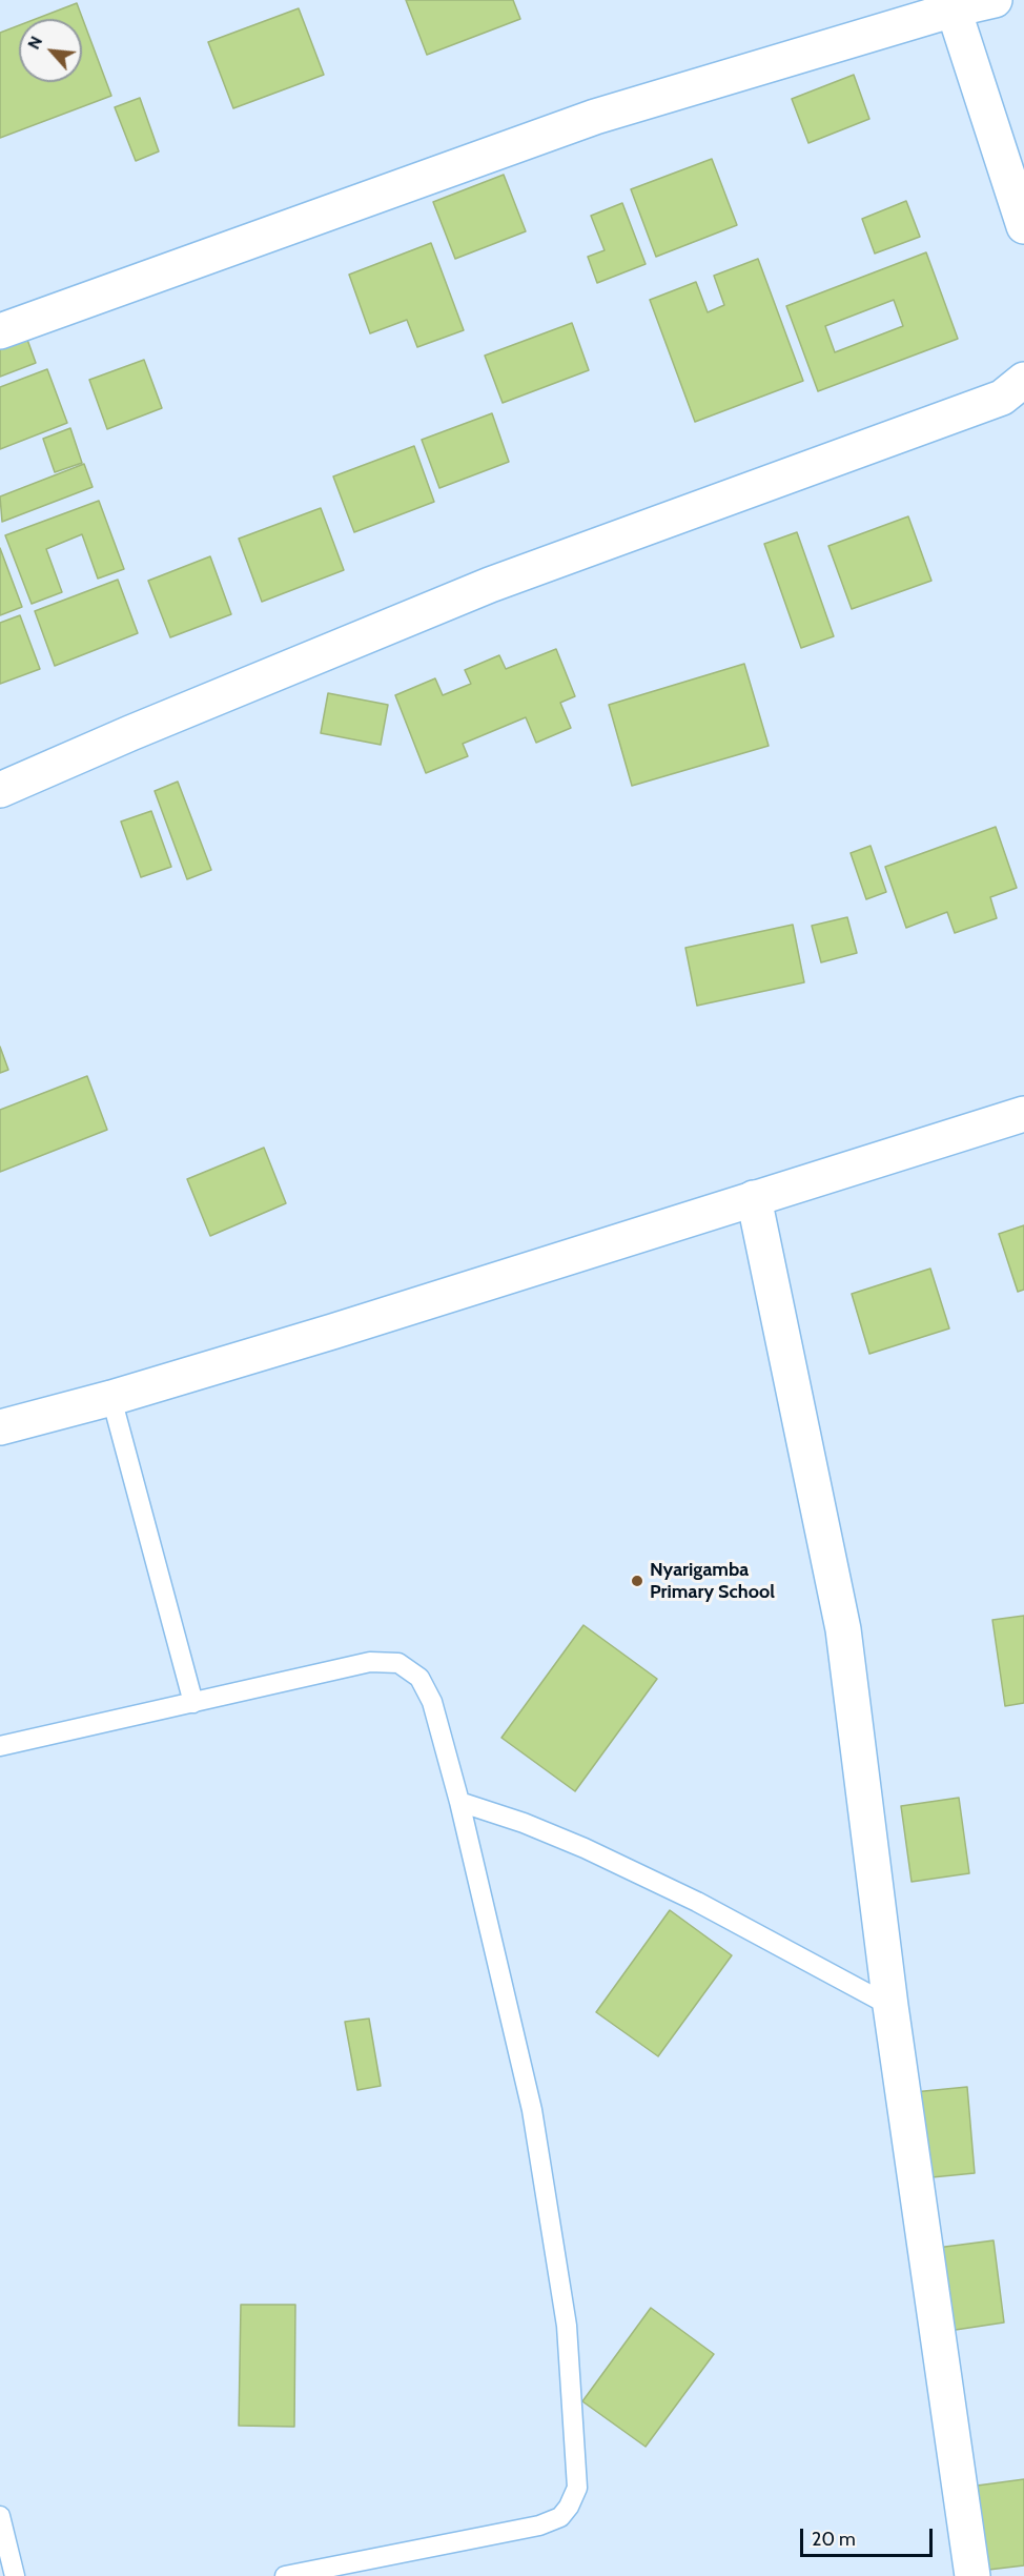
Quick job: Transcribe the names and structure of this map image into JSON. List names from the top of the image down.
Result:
{
  "places": ["Nyarigamba Primary School"],
  "scale_bar": "20 m",
  "north": "top left"
}
